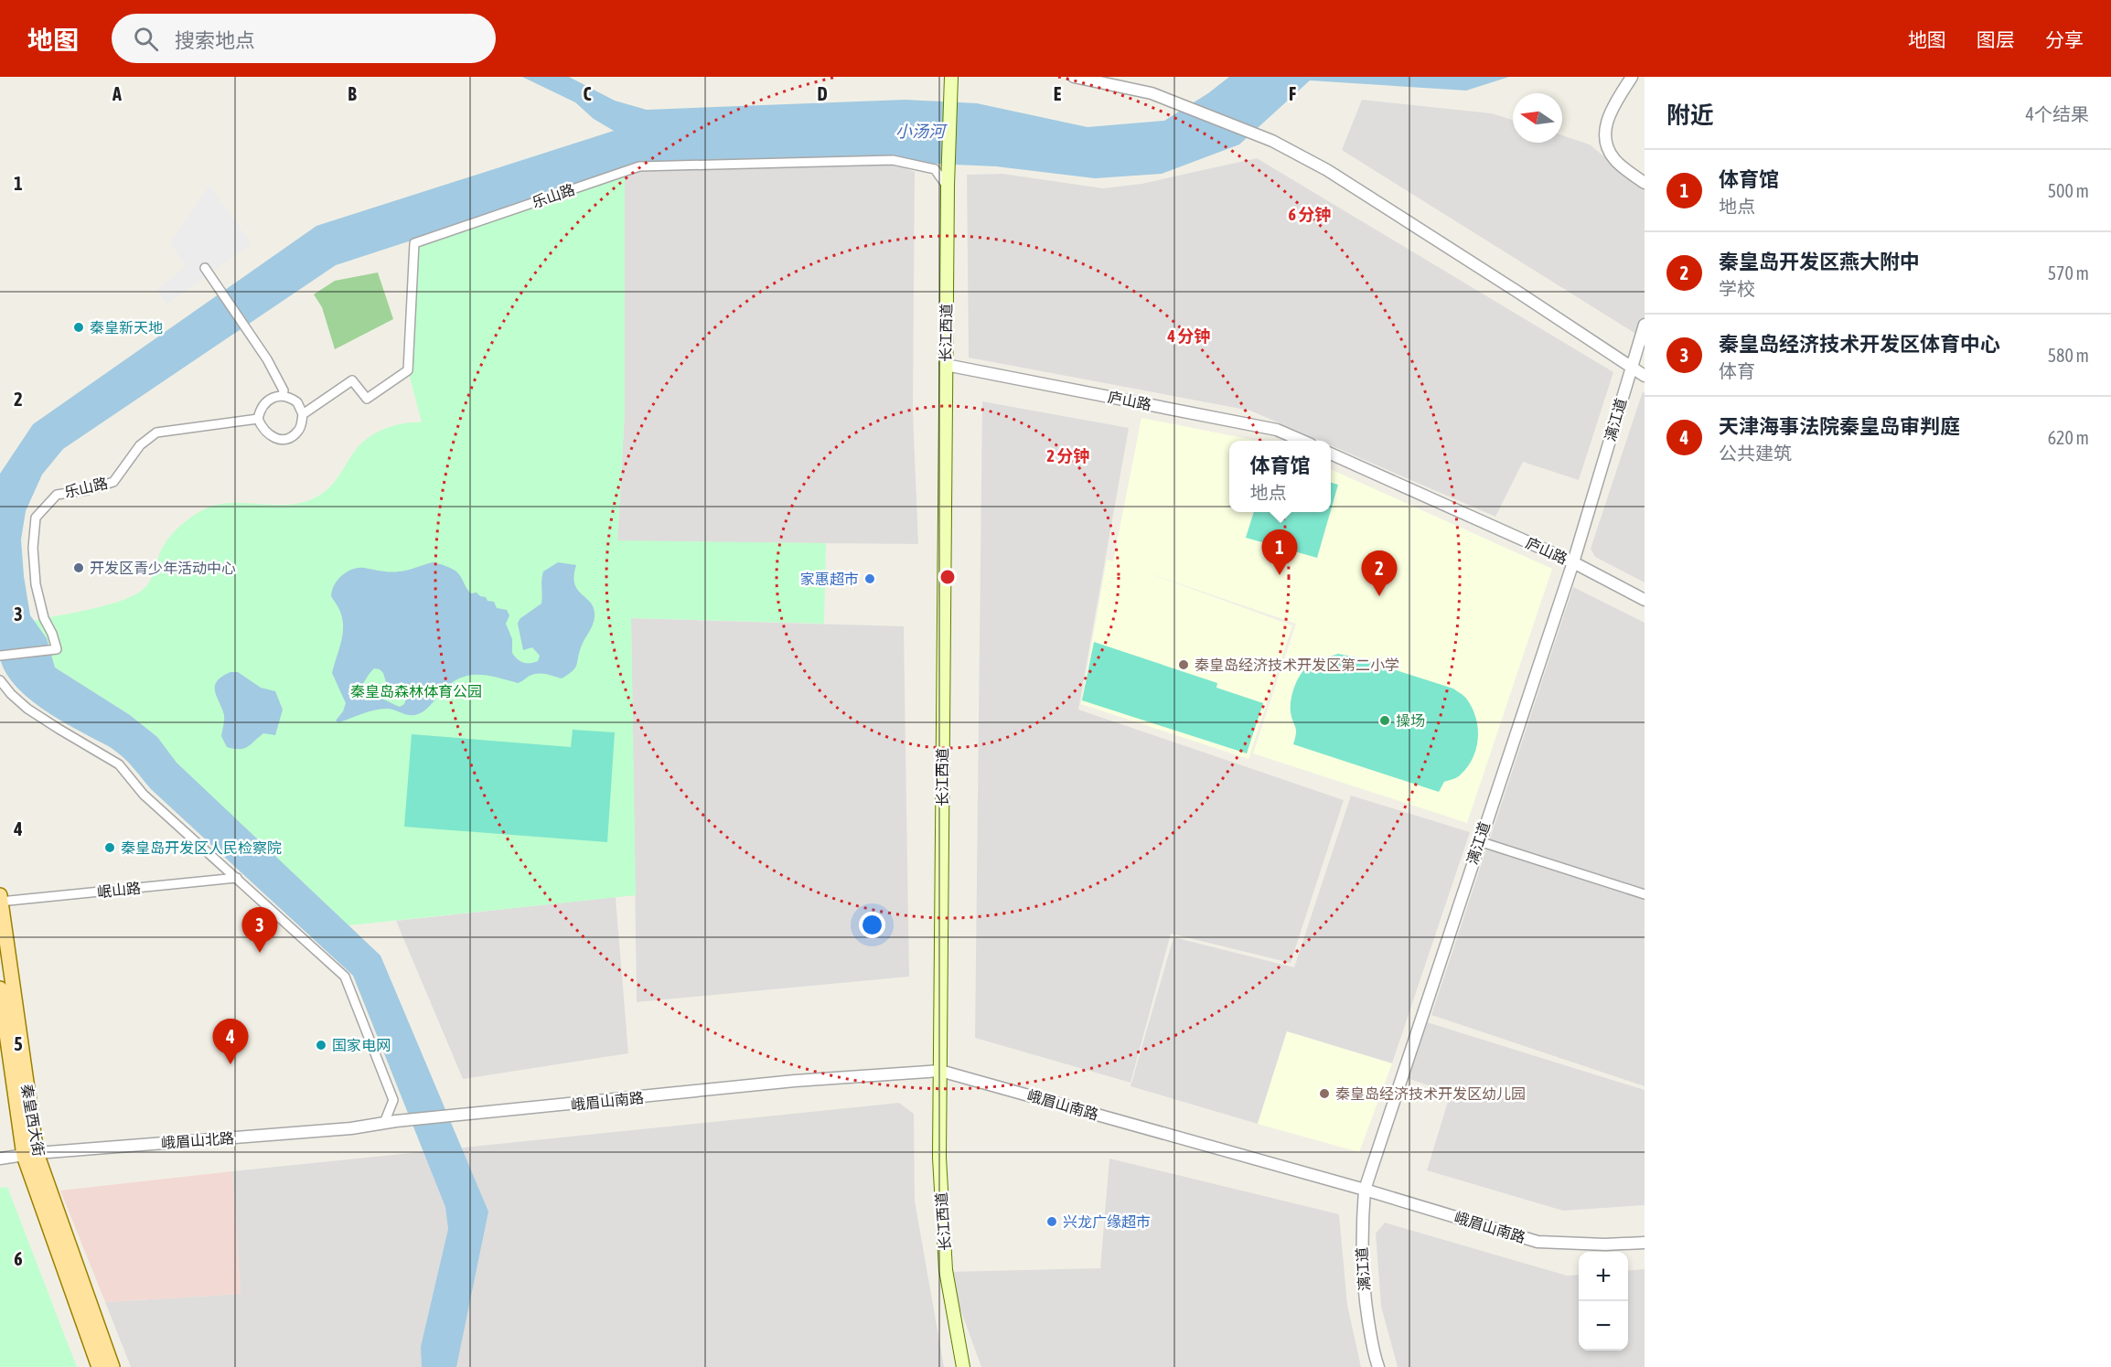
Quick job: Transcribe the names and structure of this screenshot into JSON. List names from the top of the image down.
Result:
{
  "streets": {
    "main road": ["长江西道", "秦皇西大街"],
    "street": [
      "乐山路",
      "庐山路",
      "漓江道",
      "岷山路",
      "峨眉山南路",
      "峨眉山北路"
    ]
  },
  "crossings": [
    ["乐山路", "长江西道"],
    ["长江西道", "庐山路"],
    ["长江西道", "峨眉山南路"],
    ["庐山路", "漓江道"],
    ["漓江道", "峨眉山南路"],
    ["岷山路", "秦皇西大街"],
    ["峨眉山南路", "峨眉山北路"],
    ["秦皇西大街", "峨眉山北路"]
  ],
  "water": ["小汤河"],
  "parks": ["秦皇岛森林体育公园"],
  "places": [
    "秦皇新天地",
    "开发区青少年活动中心",
    "家惠超市",
    "秦皇岛经济技术开发区第二小学",
    "操场",
    "秦皇岛开发区人民检察院",
    "国家电网",
    "秦皇岛经济技术开发区幼儿园",
    "兴龙广缘超市"
  ],
  "north": "left",
  "page": {
    "header": "地图",
    "search": "搜索地点",
    "nav": ["地图", "图层", "分享"],
    "heading": ["附近", "4个结果"],
    "list": [
      {
        "mark": "1",
        "name": "体育馆",
        "note": "地点",
        "value": "500 m"
      },
      {
        "mark": "2",
        "name": "秦皇岛开发区燕大附中",
        "note": "学校",
        "value": "570 m"
      },
      {
        "mark": "3",
        "name": "秦皇岛经济技术开发区体育中心",
        "note": "体育",
        "value": "580 m"
      },
      {
        "mark": "4",
        "name": "天津海事法院秦皇岛审判庭",
        "note": "公共建筑",
        "value": "620 m"
      }
    ],
    "popup": ["体育馆", "地点"],
    "pins": [
      "1",
      "2",
      "3",
      "4"
    ],
    "map_buttons": ["+", "−"]
  },
  "grid": {
    "columns": [
      "A",
      "B",
      "C",
      "D",
      "E",
      "F"
    ],
    "rows": [
      "1",
      "2",
      "3",
      "4",
      "5",
      "6"
    ]
  },
  "rings": ["6 分钟", "4 分钟", "2 分钟"]
}
